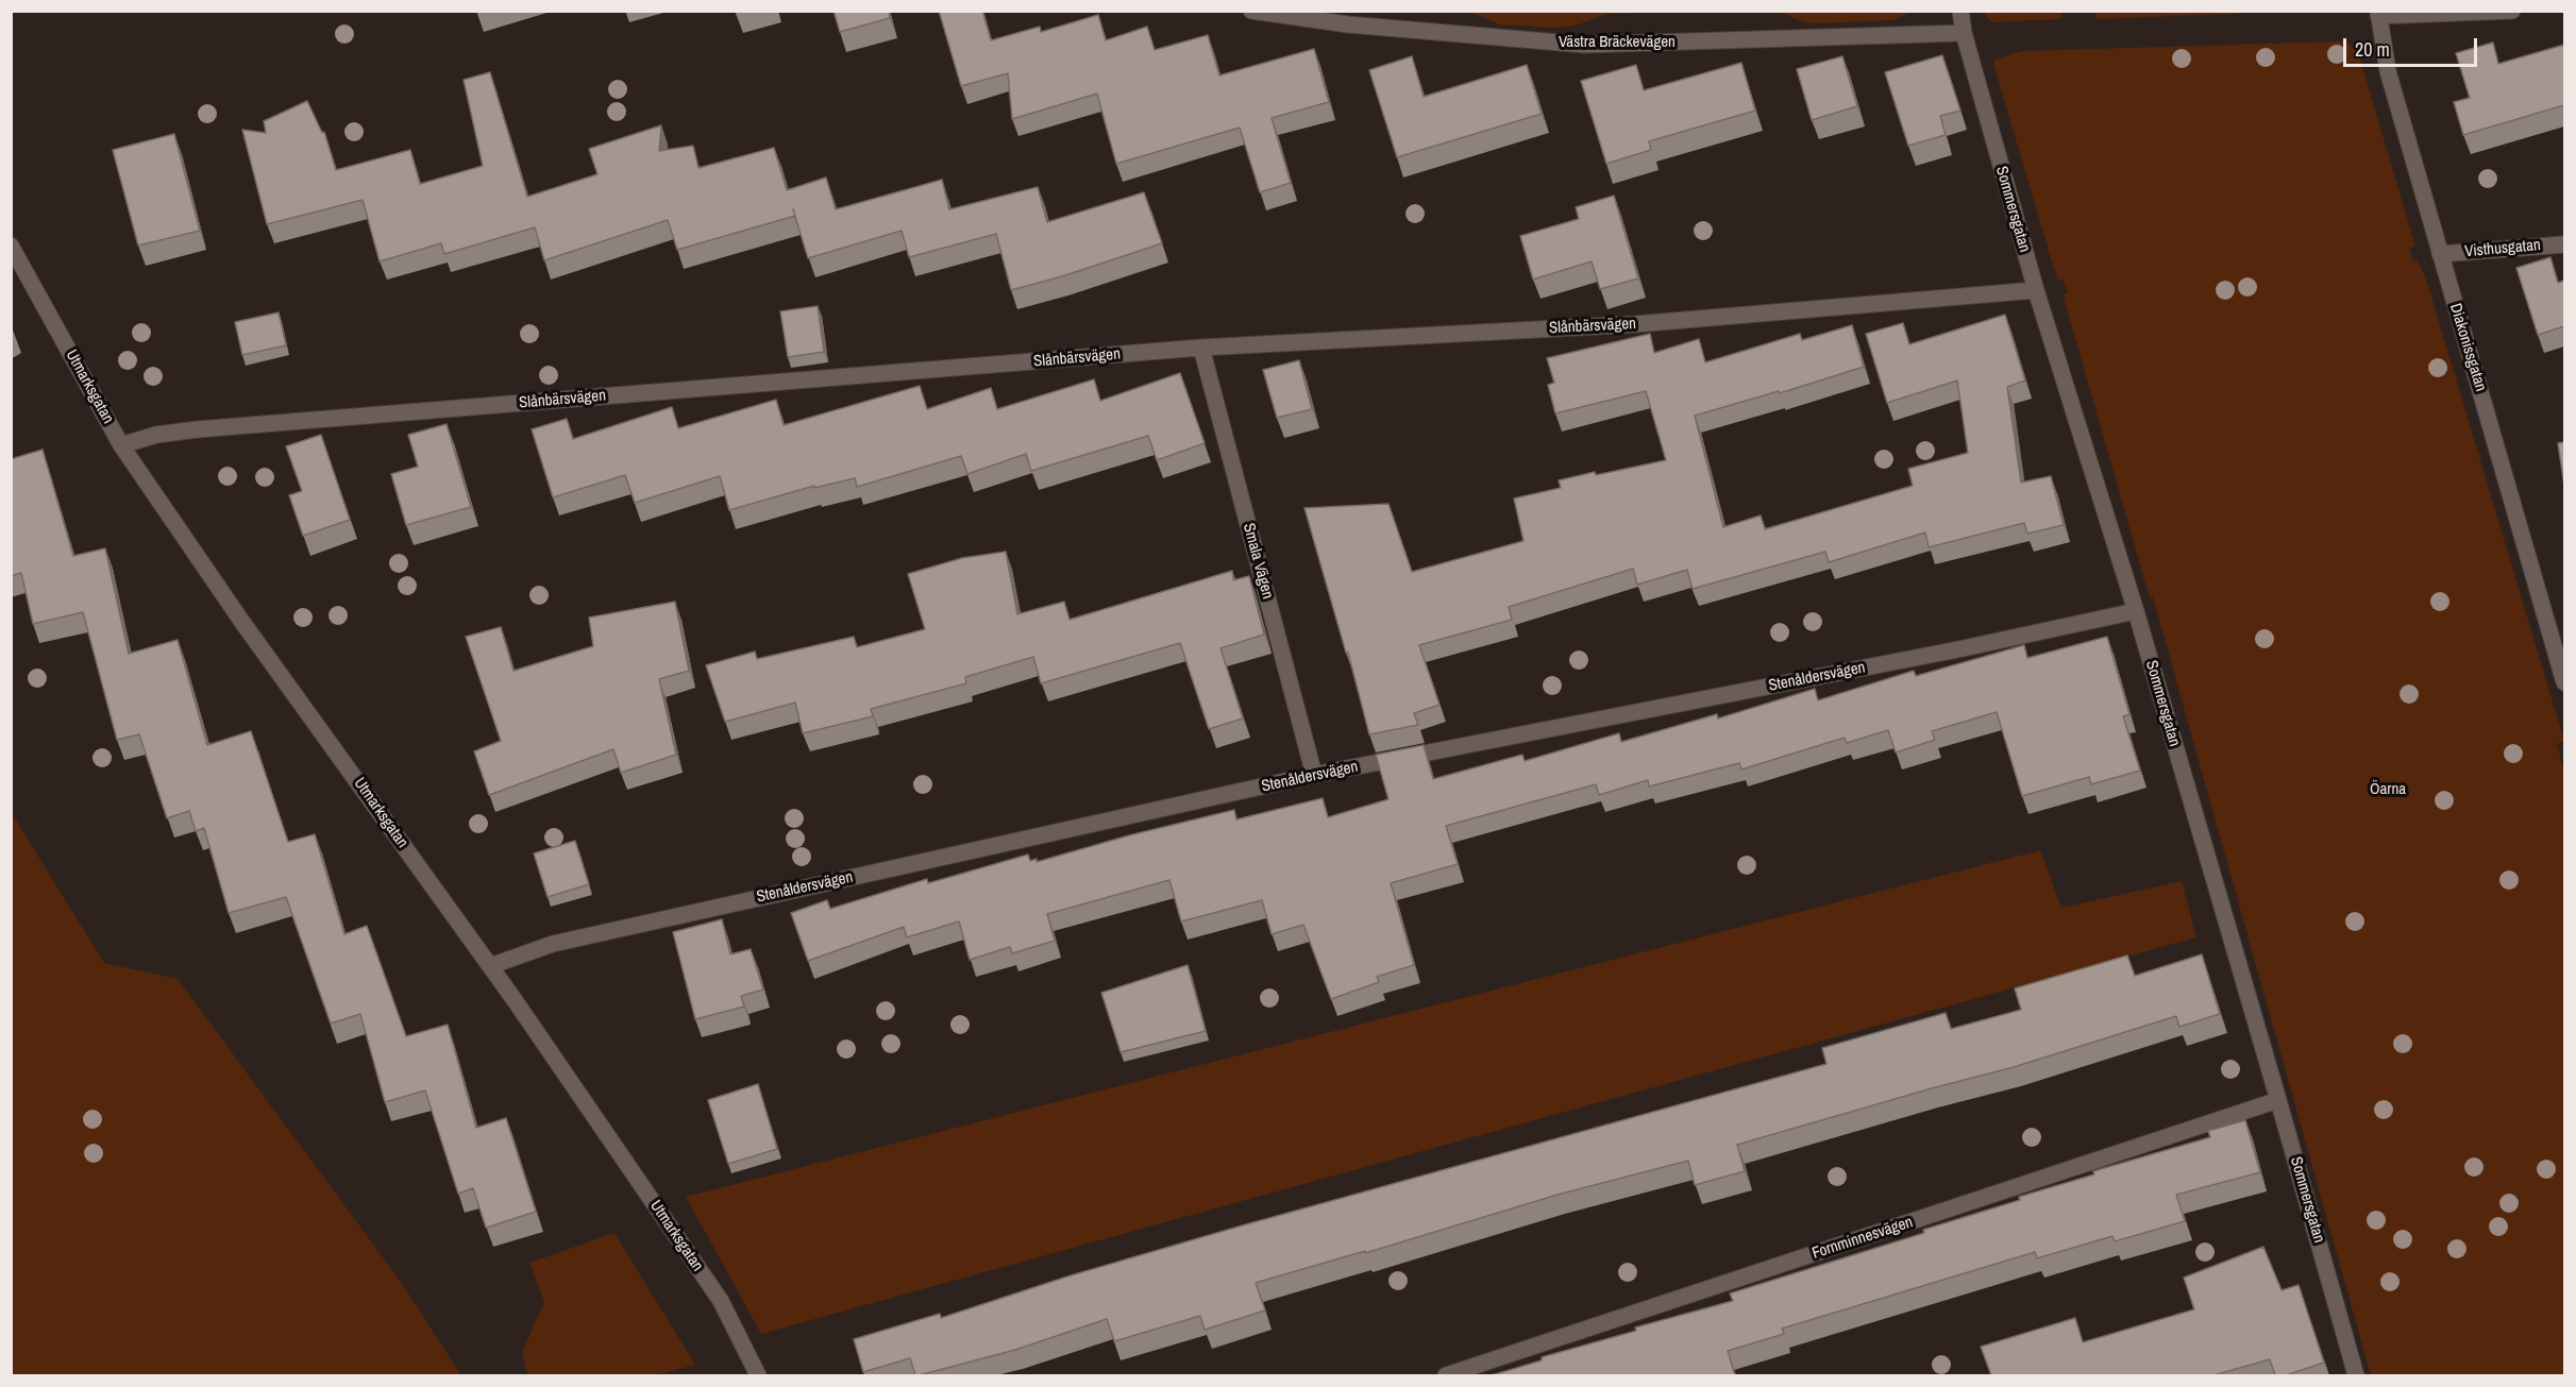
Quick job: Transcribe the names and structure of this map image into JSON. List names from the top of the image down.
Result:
{
  "streets": {
    "street": [
      "Västra Bräckevägen",
      "Sommersgatan",
      "Visthusgatan",
      "Slånbärsvägen",
      "Diakonissgatan",
      "Utmarksgatan",
      "Smala Vägen",
      "Stenåldersvägen",
      "Fornminnesvägen"
    ]
  },
  "crossings": [
    ["Västra Bräckevägen", "Sommersgatan"],
    ["Sommersgatan", "Slånbärsvägen"],
    ["Sommersgatan", "Stenåldersvägen"],
    ["Sommersgatan", "Fornminnesvägen"],
    ["Visthusgatan", "Diakonissgatan"],
    ["Slånbärsvägen", "Utmarksgatan"],
    ["Slånbärsvägen", "Smala Vägen"],
    ["Utmarksgatan", "Stenåldersvägen"],
    ["Smala Vägen", "Stenåldersvägen"]
  ],
  "parks": ["Öarna"],
  "scale_bar": "20 m"
}
